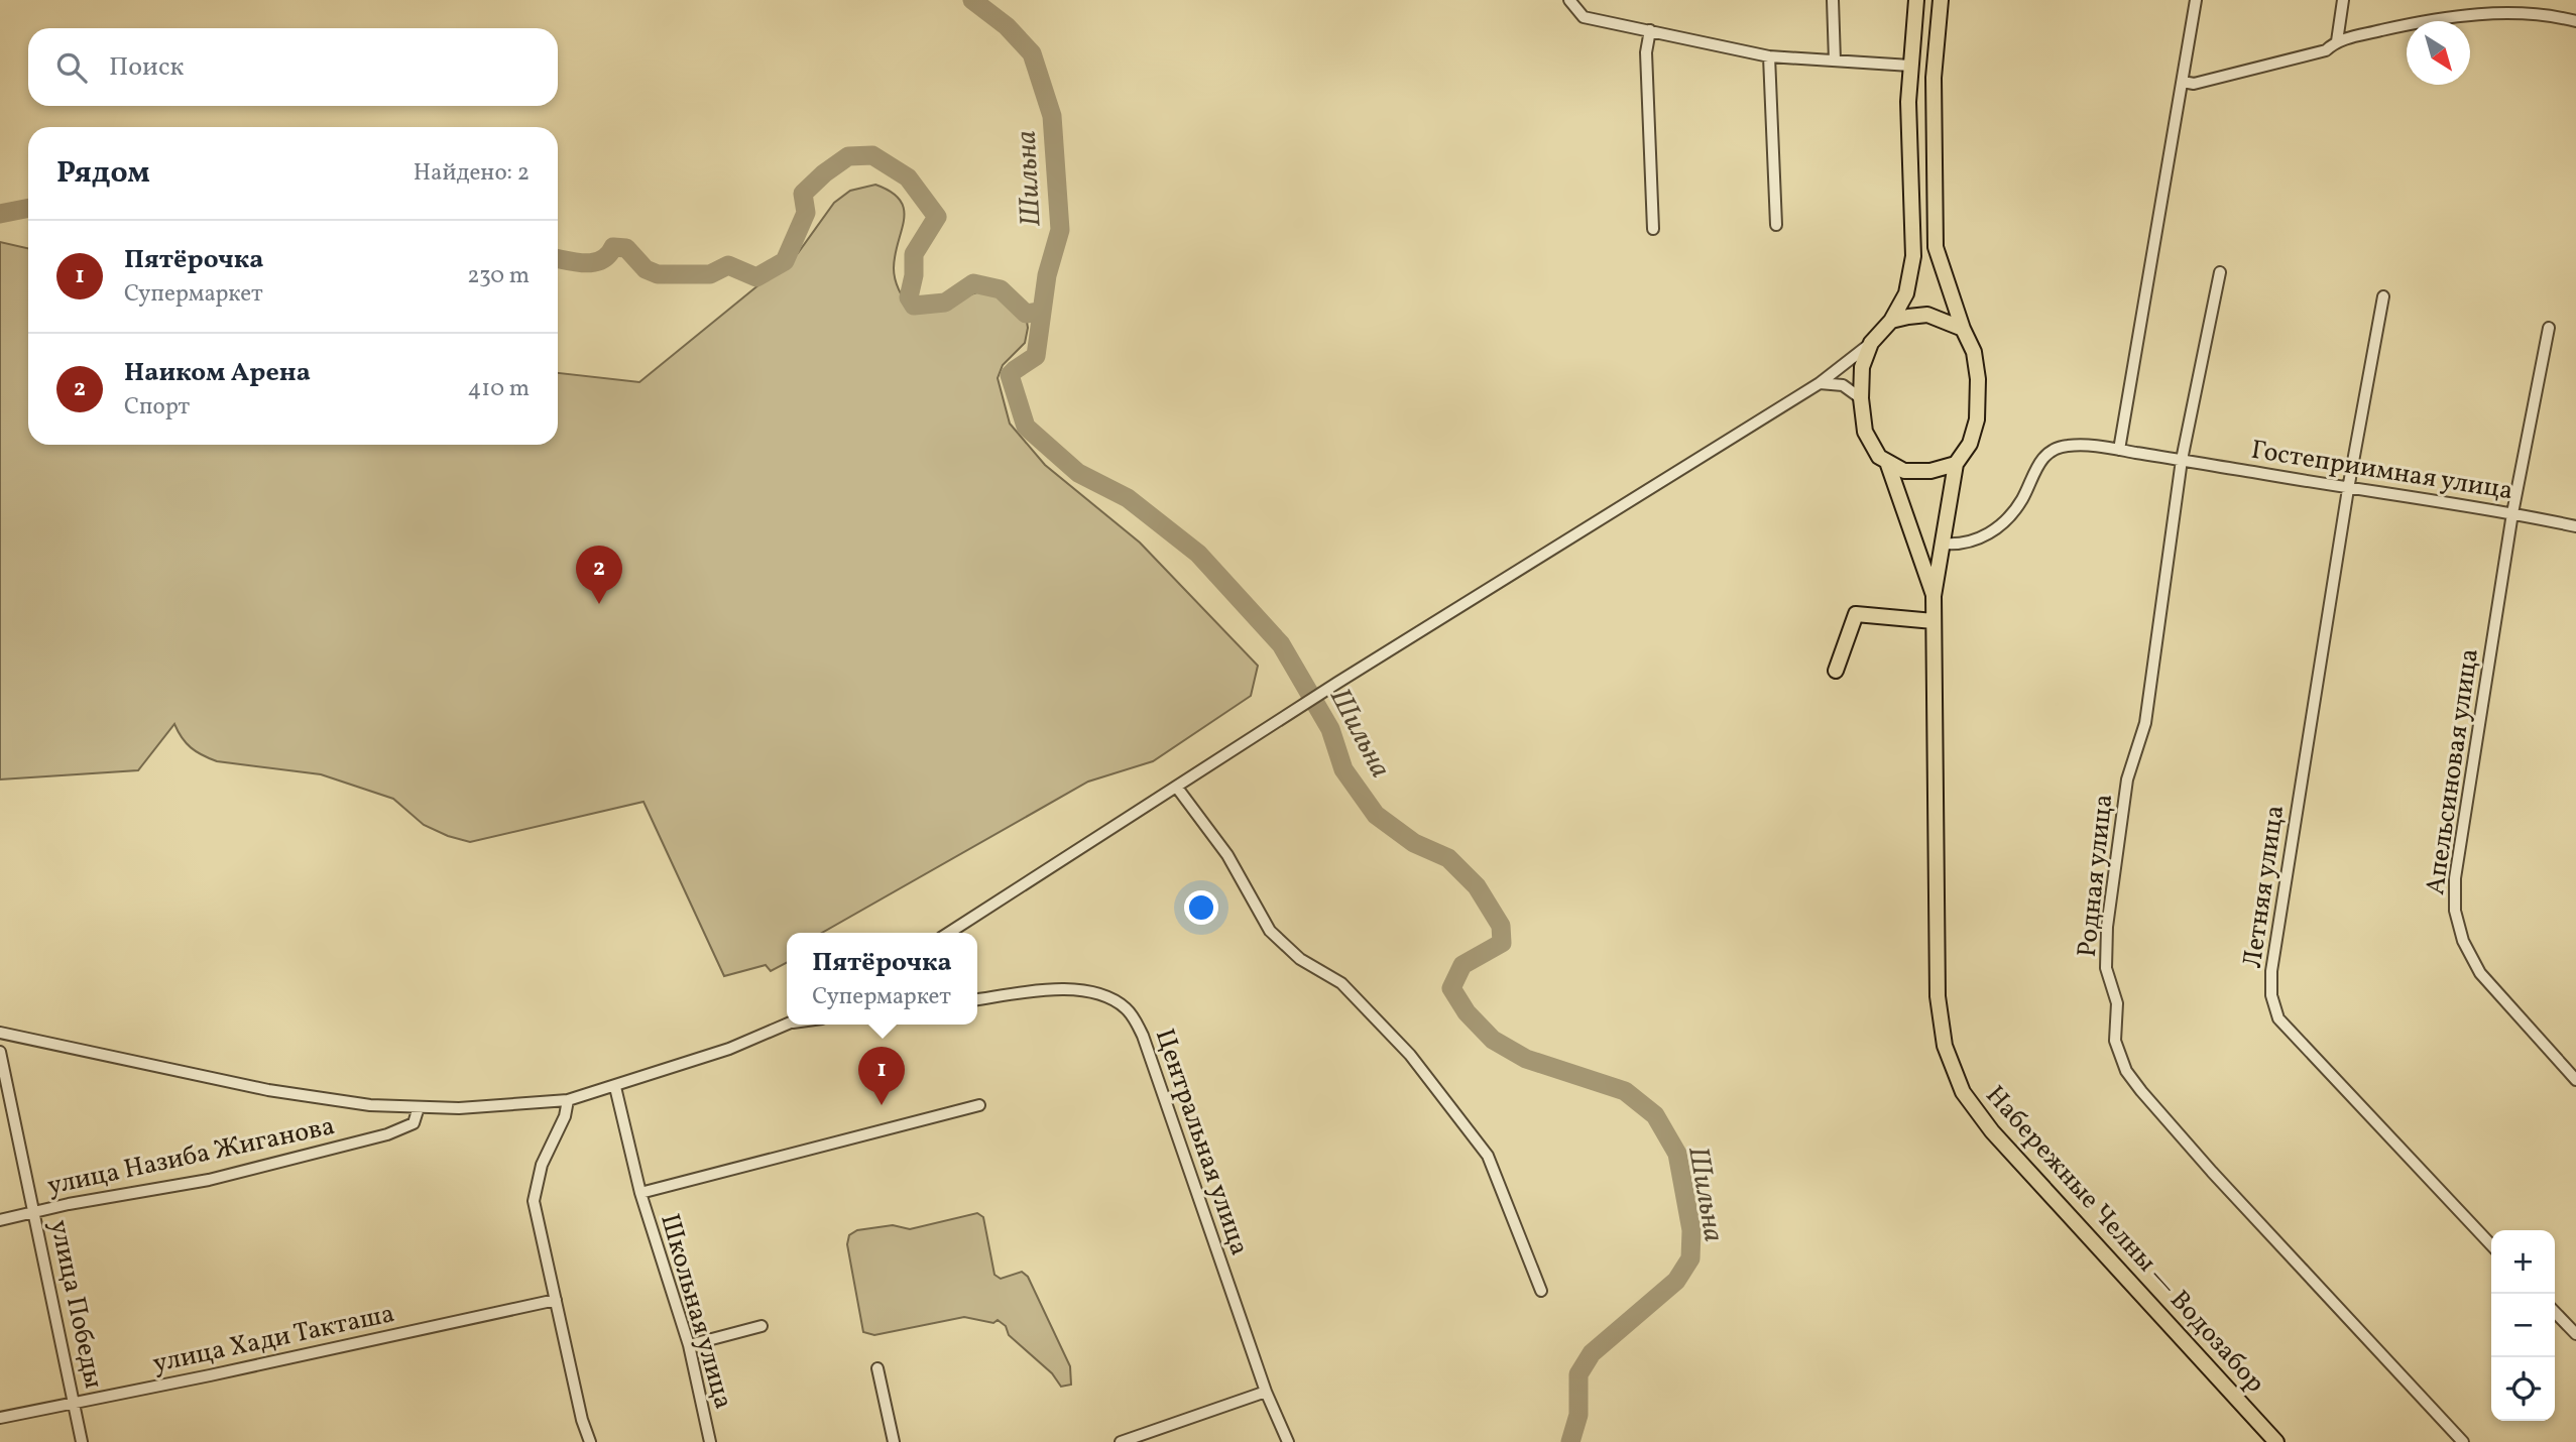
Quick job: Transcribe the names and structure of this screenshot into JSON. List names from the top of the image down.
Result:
{
  "streets": {
    "main road": ["Набережные Челны — Водозабор"],
    "street": [
      "Гостеприимная улица",
      "Апельсиновая улица",
      "Родная улица",
      "Летняя улица",
      "Центральная улица",
      "улица Назиба Жиганова",
      "улица Победы",
      "Школьная улица",
      "улица Хади Такташа"
    ]
  },
  "crossings": [
    ["Гостеприимная улица", "Апельсиновая улица"],
    ["Гостеприимная улица", "Родная улица"],
    ["Гостеприимная улица", "Летняя улица"],
    ["Гостеприимная улица", "Набережные Челны — Водозабор"],
    ["улица Назиба Жиганова", "улица Победы"],
    ["улица Победы", "улица Хади Такташа"]
  ],
  "water": ["Шильна"],
  "north": "bottom right",
  "page": {
    "search": "Поиск",
    "heading": ["Рядом", "Найдено: 2"],
    "list": [
      {
        "mark": "1",
        "name": "Пятёрочка",
        "note": "Супермаркет",
        "value": "230 m"
      },
      {
        "mark": "2",
        "name": "Наиком Арена",
        "note": "Спорт",
        "value": "410 m"
      }
    ],
    "pins": ["2", "1"],
    "popup": ["Пятёрочка", "Супермаркет"],
    "map_buttons": ["+", "−"]
  }
}
